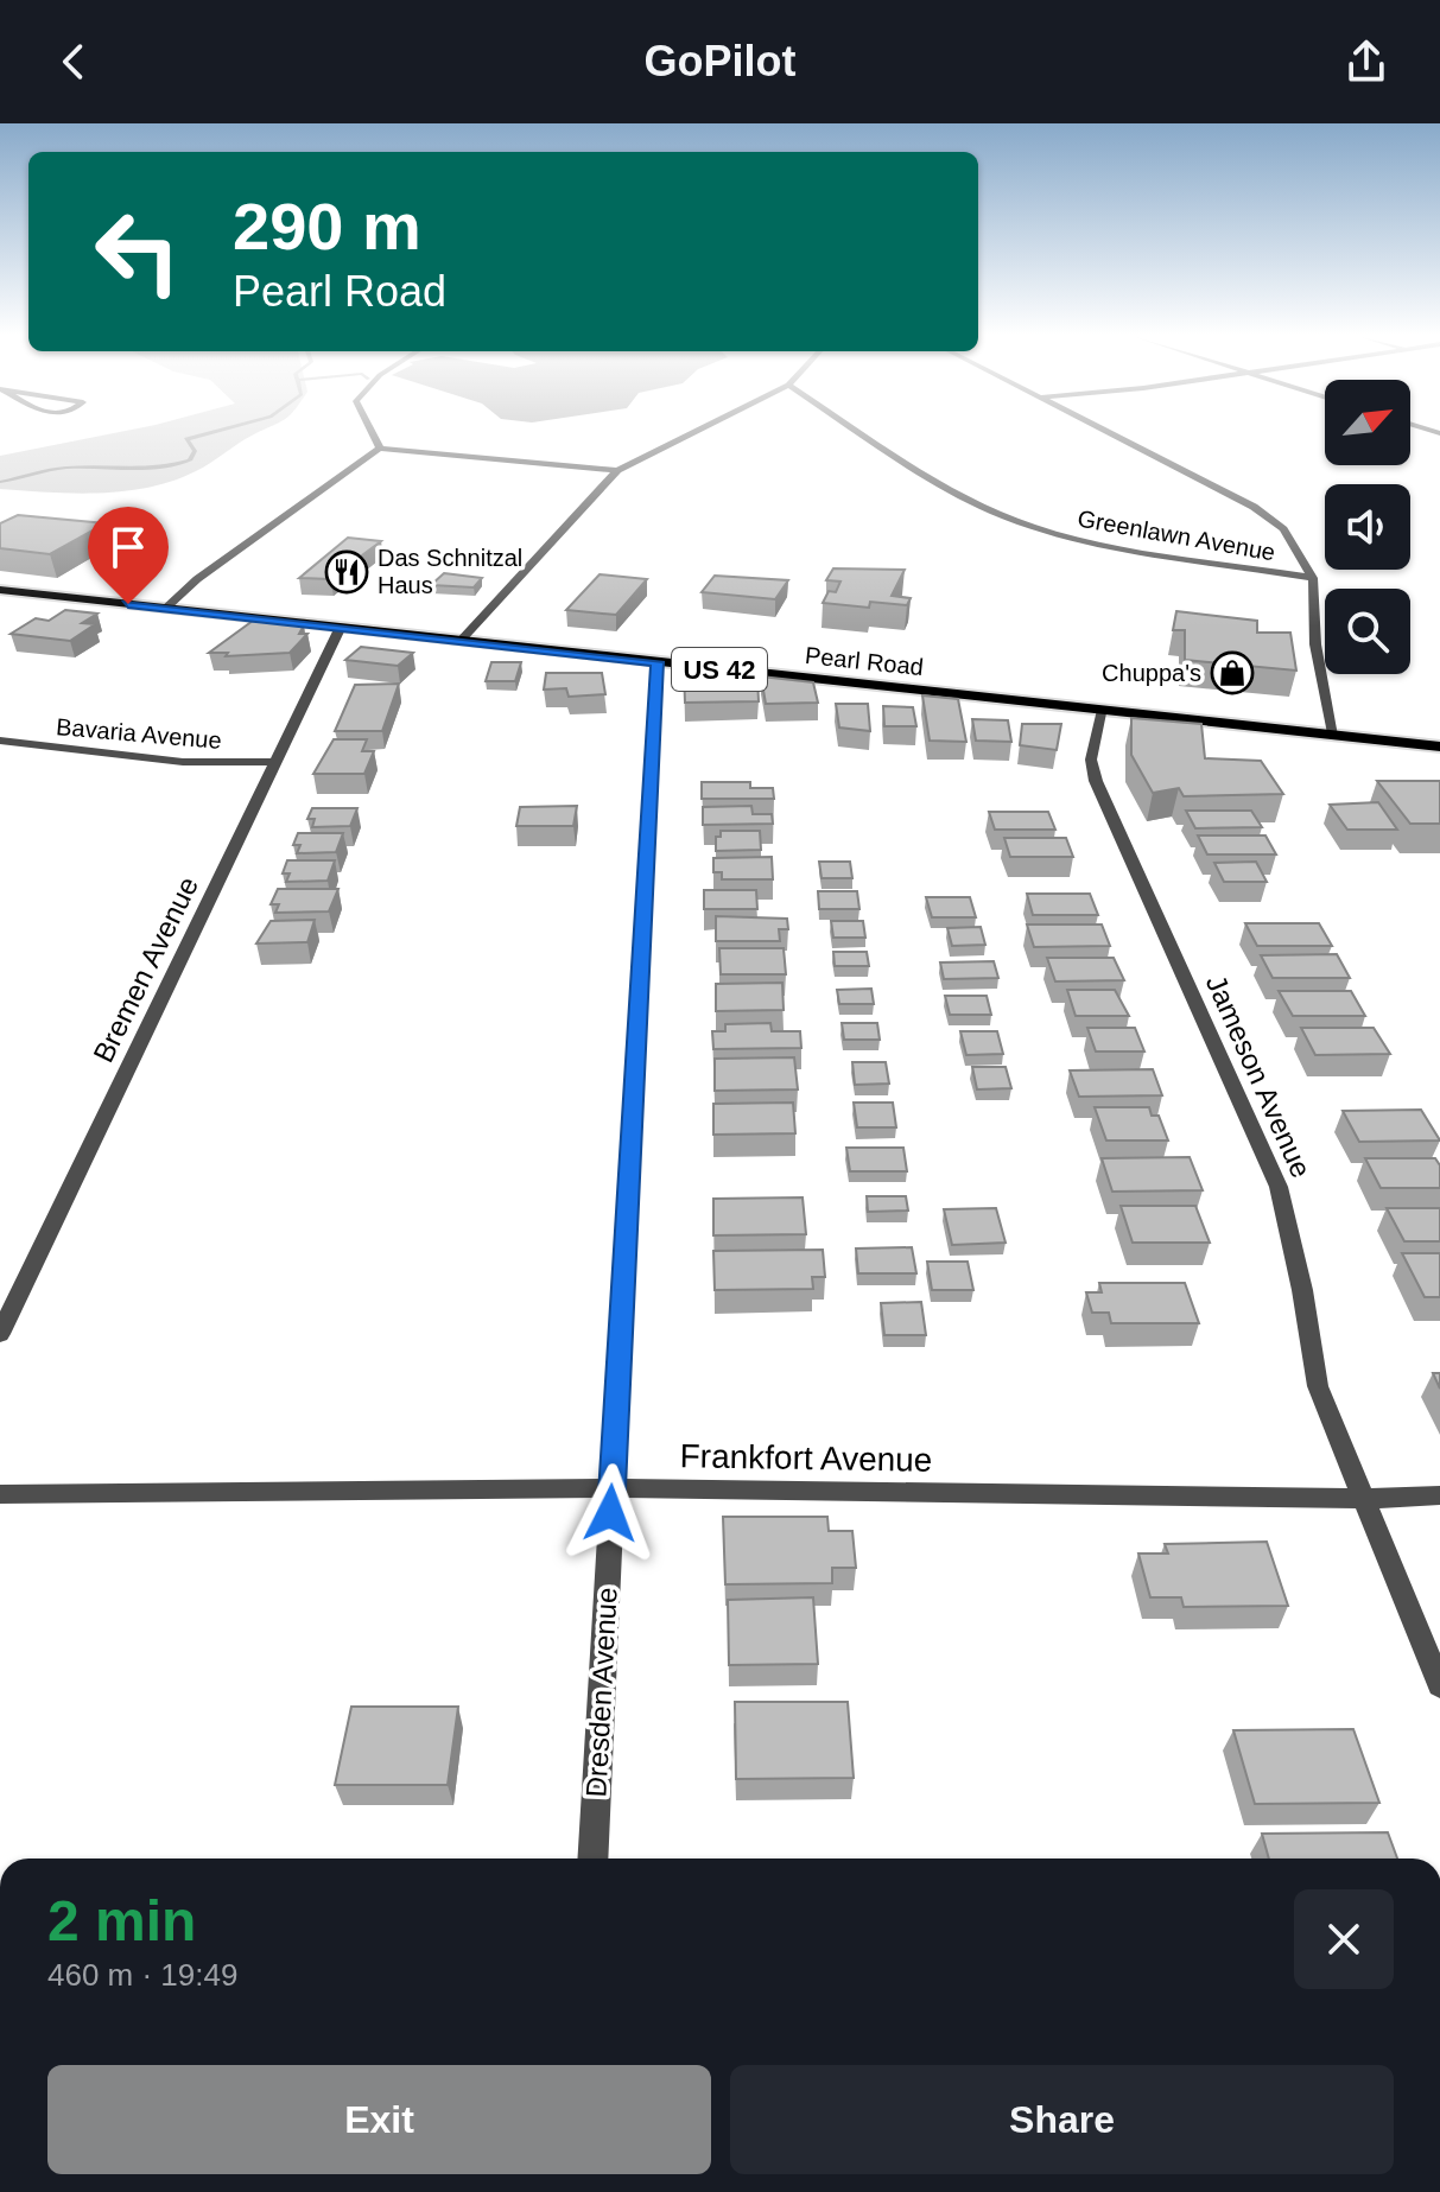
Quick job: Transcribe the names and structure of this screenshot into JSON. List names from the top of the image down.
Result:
{
  "streets": {
    "main road": ["Pearl Road", "US 42"],
    "street": [
      "Greenlawn Avenue",
      "Bavaria Avenue",
      "Bremen Avenue",
      "Jameson Avenue",
      "Frankfort Avenue",
      "Dresden Avenue"
    ]
  },
  "crossings": [
    ["Pearl Road", "Bremen Avenue"],
    ["Pearl Road", "Jameson Avenue"],
    ["Pearl Road", "Dresden Avenue"],
    ["Bavaria Avenue", "Bremen Avenue"],
    ["Jameson Avenue", "Frankfort Avenue"],
    ["Frankfort Avenue", "Dresden Avenue"]
  ],
  "places": {
    "restaurant": ["Das Schnitzal Haus"],
    "shop": ["Chuppa's"]
  },
  "north": "top right",
  "page": {
    "header": "GoPilot",
    "turn": ["290 m", "Pearl Road"],
    "heading": ["2 min", "460 m · 19:49"],
    "buttons": ["Exit", "Share"]
  }
}
